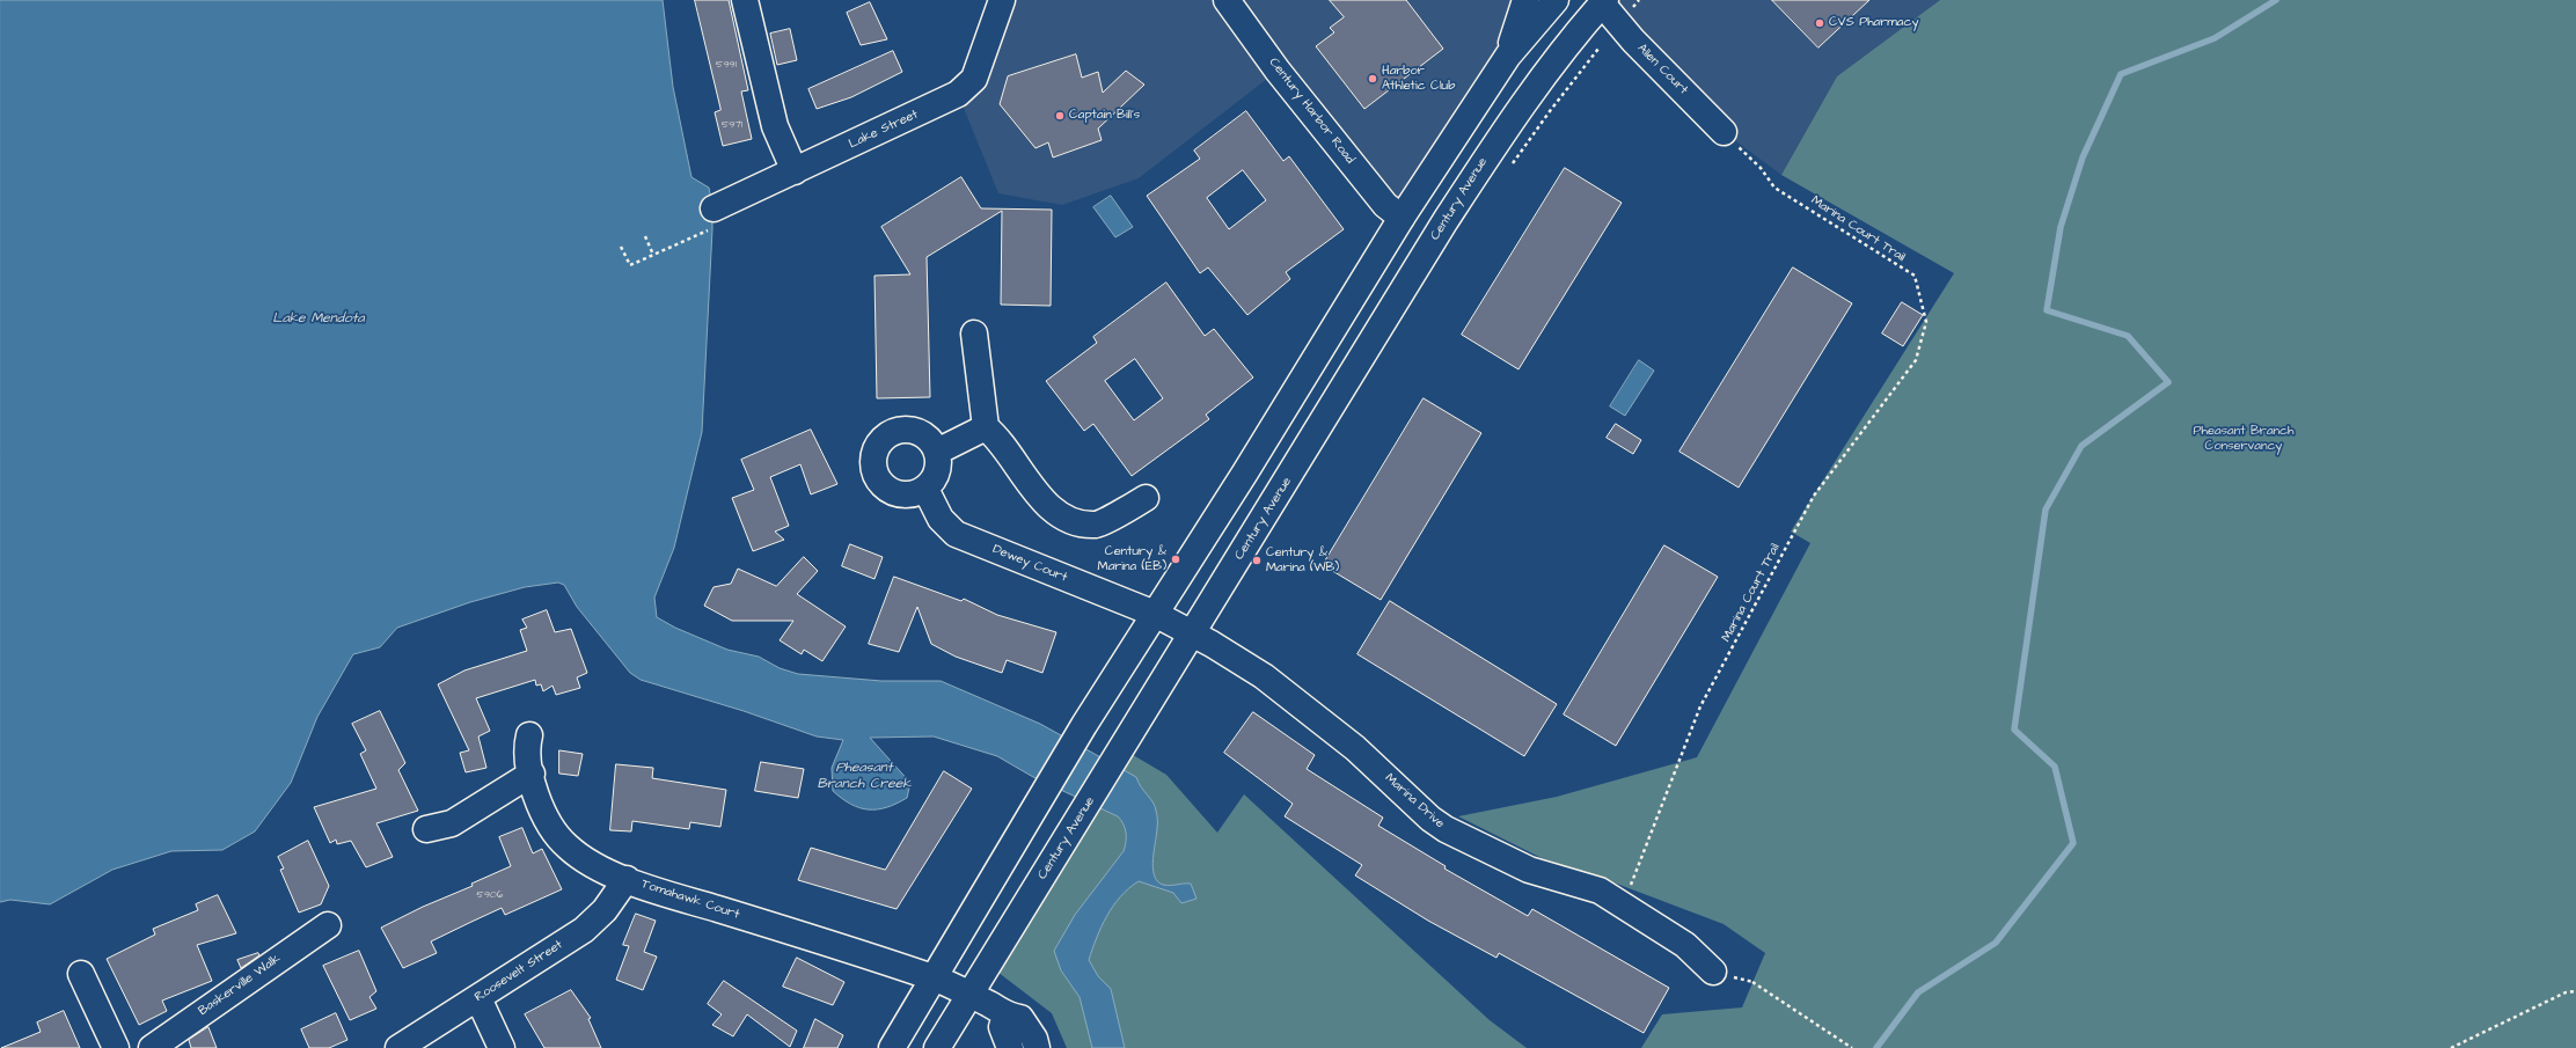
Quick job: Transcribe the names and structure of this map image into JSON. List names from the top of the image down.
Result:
{
  "streets": {
    "street": [
      "Allen Court",
      "Century Harbor Road",
      "Lake Street",
      "Century Avenue",
      "Dewey Court",
      "Marina Drive",
      "Tomahawk Court",
      "Roosevelt Street",
      "Baskerville Walk"
    ],
    "path": ["Marina Court Trail"]
  },
  "crossings": [
    ["Allen Court", "Century Avenue"],
    ["Allen Court", "Marina Court Trail"],
    ["Century Avenue", "Marina Drive"],
    ["Century Avenue", "Tomahawk Court"],
    ["Marina Court Trail", "Marina Drive"],
    ["Dewey Court", "Marina Drive"],
    ["Tomahawk Court", "Roosevelt Street"]
  ],
  "water": ["Lake Mendota", "Pheasant Branch Creek"],
  "parks": ["Pheasant Branch Conservancy"],
  "places": [
    "CVS Pharmacy",
    "Harbor Athletic Club",
    "Captain Bill's",
    "Century & Marina (EB)",
    "Century & Marina (WB)"
  ],
  "house_numbers": ["5991", "5971", "5906"]
}
